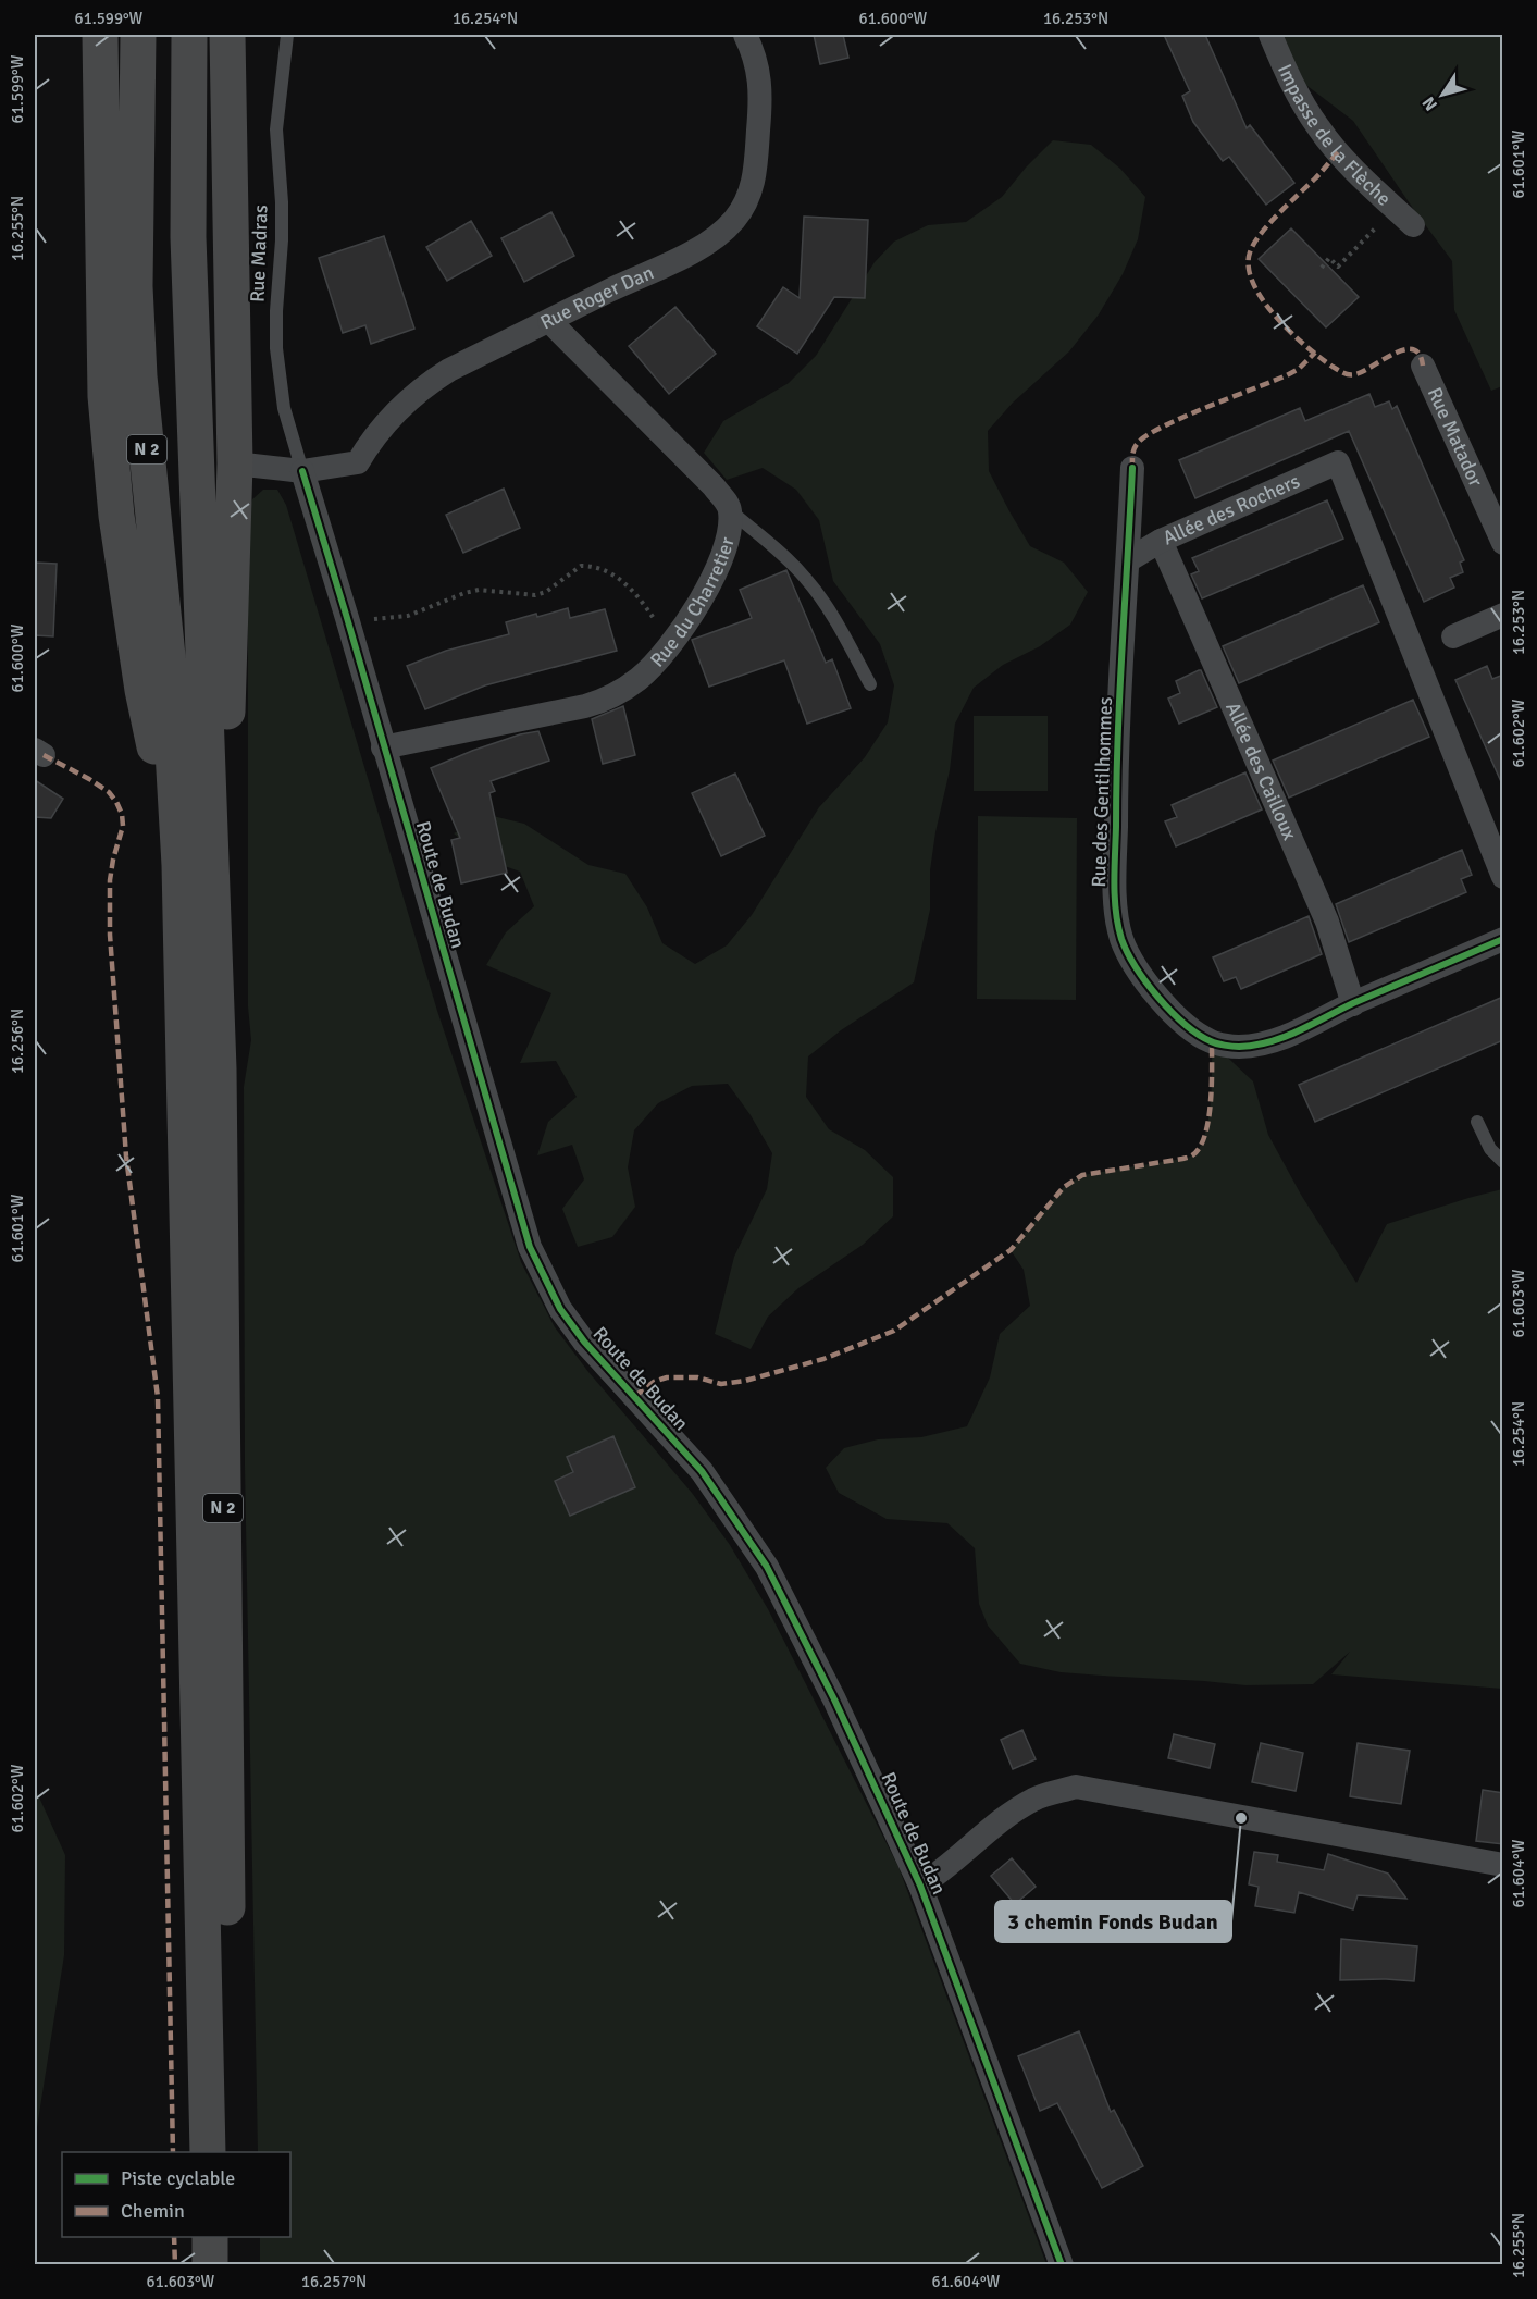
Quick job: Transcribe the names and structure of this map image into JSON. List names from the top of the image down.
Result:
{
  "streets": {
    "highway": ["N 2"],
    "street": [
      "Impasse de la Flèche",
      "Rue Roger Dan",
      "Rue Matador",
      "Allée des Rochers",
      "Rue du Charretier",
      "Allée des Cailloux",
      "Rue des Gentilhommes",
      "Route de Budan"
    ],
    "lane": ["Rue Madras"]
  },
  "crossings": [
    ["Rue Madras", "Rue Roger Dan"],
    ["Rue Madras", "Route de Budan"],
    ["Rue Roger Dan", "Rue du Charretier"],
    ["Rue Roger Dan", "Route de Budan"],
    ["Allée des Rochers", "Allée des Cailloux"],
    ["Allée des Rochers", "Rue des Gentilhommes"],
    ["Rue du Charretier", "Route de Budan"],
    ["Allée des Cailloux", "Rue des Gentilhommes"]
  ],
  "places": ["3 chemin Fonds Budan"],
  "legend": ["Piste cyclable", "Chemin"],
  "north": "bottom left",
  "coordinates": [
    "61.599°W",
    "16.254°N",
    "61.600°W",
    "16.253°N",
    "61.601°W",
    "16.255°N",
    "61.602°W",
    "16.256°N",
    "61.603°W",
    "61.604°W",
    "16.257°N"
  ]
}
